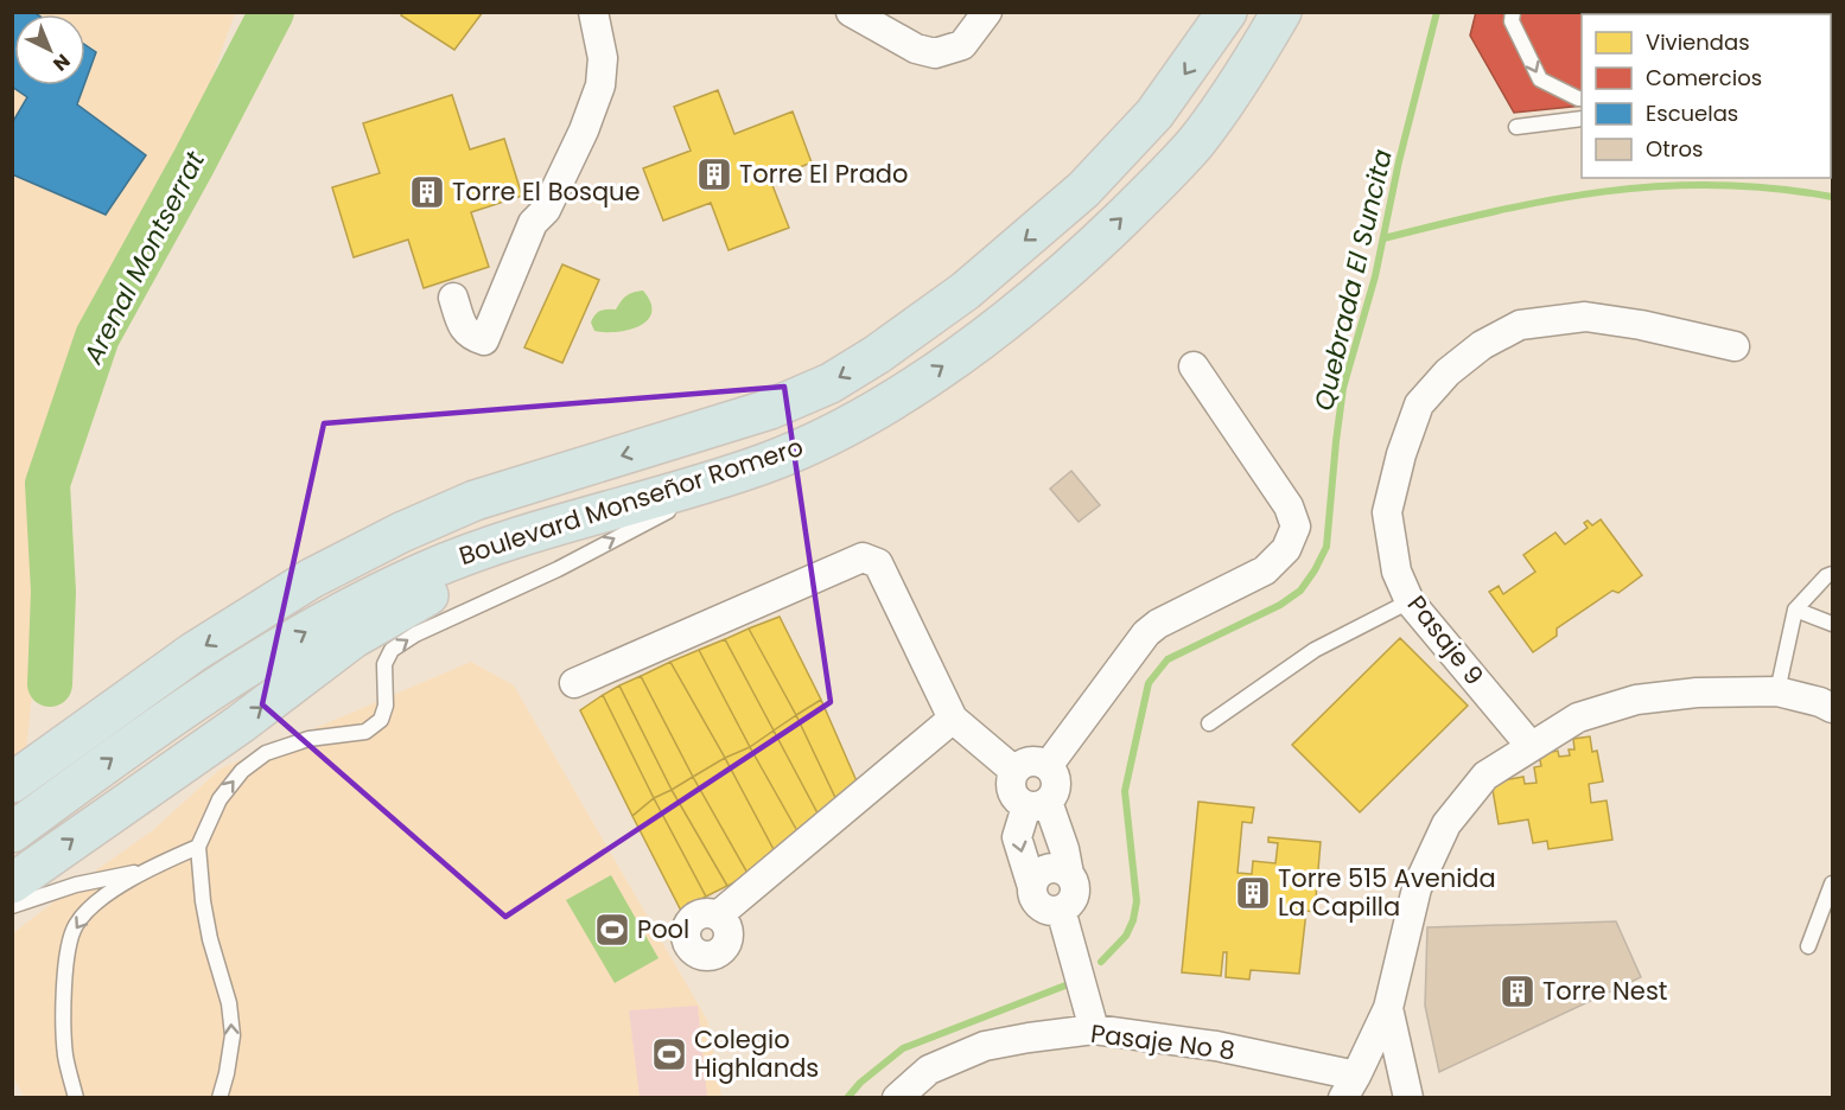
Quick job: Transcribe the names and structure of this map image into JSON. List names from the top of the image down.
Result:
{
  "streets": {
    "highway": ["Boulevard Monseñor Romero"],
    "street": ["Pasaje 9", "Pasaje No 8"]
  },
  "water": ["Arenal Montserrat", "Quebrada El Suncita"],
  "places": {
    "building": [
      "Torre El Prado",
      "Torre El Bosque",
      "Torre 515 Avenida La Capilla",
      "Torre Nest"
    ],
    "sports": ["Pool", "Colegio Highlands"]
  },
  "legend": [
    "Viviendas",
    "Comercios",
    "Escuelas",
    "Otros"
  ],
  "north": "bottom right"
}
